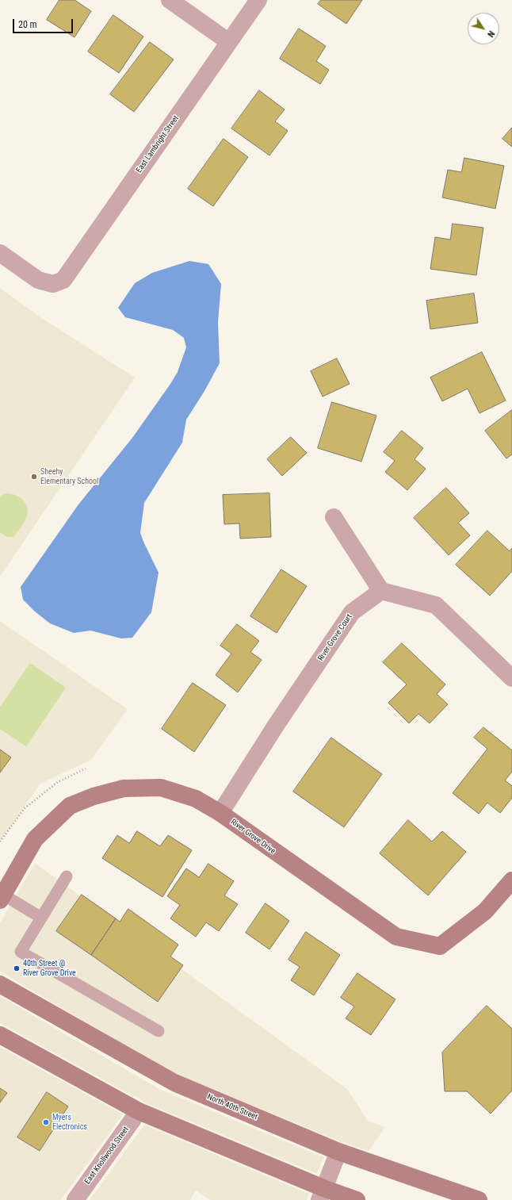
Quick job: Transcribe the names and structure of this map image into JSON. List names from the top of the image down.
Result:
{
  "streets": {
    "main road": ["River Grove Drive", "North 40th Street"],
    "street": ["East Lambright Street", "River Grove Court", "East Knollwood Street"]
  },
  "crossings": [
    ["River Grove Court", "River Grove Drive"]
  ],
  "places": ["Sheehy Elementary School", "40th Street @ River Grove Drive", "Myers Electronics"],
  "scale_bar": "20 m",
  "north": "bottom right"
}
